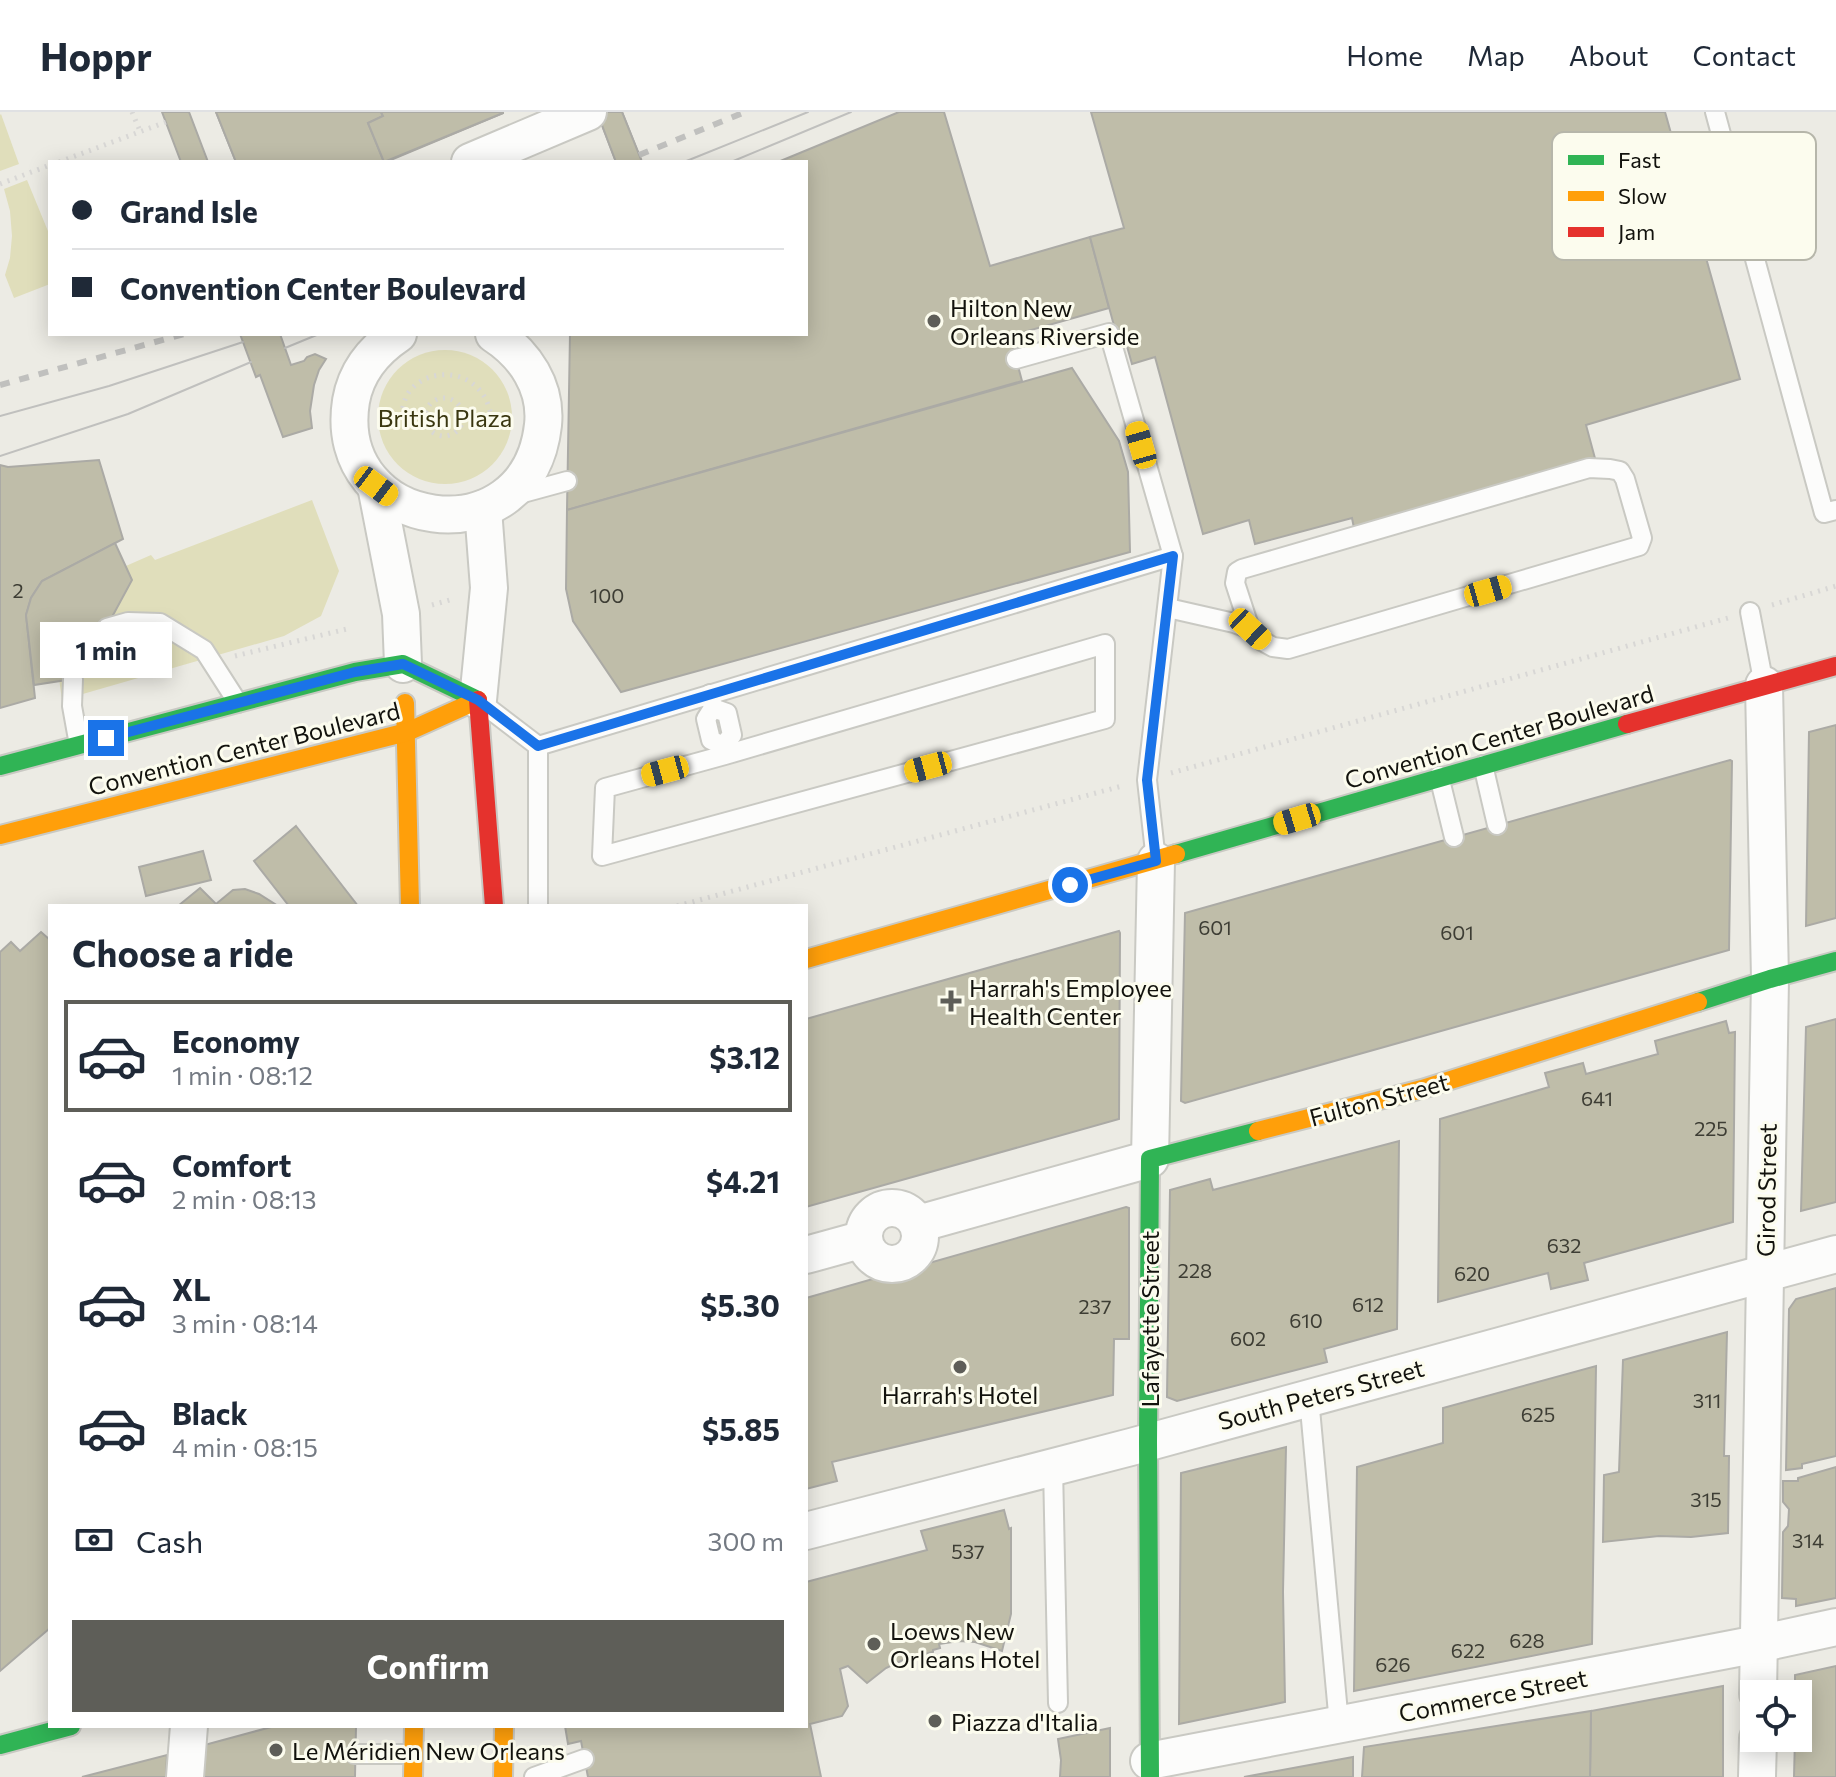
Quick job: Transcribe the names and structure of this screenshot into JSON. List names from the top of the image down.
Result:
{
  "streets": {
    "street": [
      "Convention Center Boulevard",
      "Fulton Street",
      "Girod Street",
      "Lafayette Street",
      "South Peters Street",
      "Commerce Street"
    ]
  },
  "crossings": [
    ["Convention Center Boulevard", "Girod Street"],
    ["Convention Center Boulevard", "Lafayette Street"],
    ["Fulton Street", "Girod Street"],
    ["Fulton Street", "Lafayette Street"],
    ["Girod Street", "South Peters Street"],
    ["Girod Street", "Commerce Street"],
    ["Lafayette Street", "South Peters Street"],
    ["Lafayette Street", "Commerce Street"]
  ],
  "parks": ["British Plaza"],
  "places": {
    "other": [
      "Hilton New Orleans Riverside",
      "Harrah's Hotel",
      "Loews New Orleans Hotel",
      "Piazza d'Italia",
      "Le Méridien New Orleans"
    ],
    "health": ["Harrah's Employee Health Center"]
  },
  "house_numbers": [
    "2",
    "100",
    "601",
    "601",
    "641",
    "225",
    "632",
    "228",
    "620",
    "612",
    "237",
    "610",
    "602",
    "311",
    "625",
    "315",
    "314",
    "537",
    "628",
    "622",
    "626"
  ],
  "legend": ["Fast", "Slow", "Jam"],
  "page": {
    "header": "Hoppr",
    "nav": [
      "Home",
      "Map",
      "About",
      "Contact"
    ],
    "banner": ["Grand Isle", "Convention Center Boulevard"],
    "bubble": "1 min",
    "heading": "Choose a ride",
    "list": [
      {
        "name": "Economy",
        "note": "1 min · 08:12",
        "value": "$3.12"
      },
      {
        "name": "Comfort",
        "note": "2 min · 08:13",
        "value": "$4.21"
      },
      {
        "name": "XL",
        "note": "3 min · 08:14",
        "value": "$5.30"
      },
      {
        "name": "Black",
        "note": "4 min · 08:15",
        "value": "$5.85"
      }
    ],
    "pay": ["Cash", "300 m"],
    "buttons": "Confirm"
  }
}
